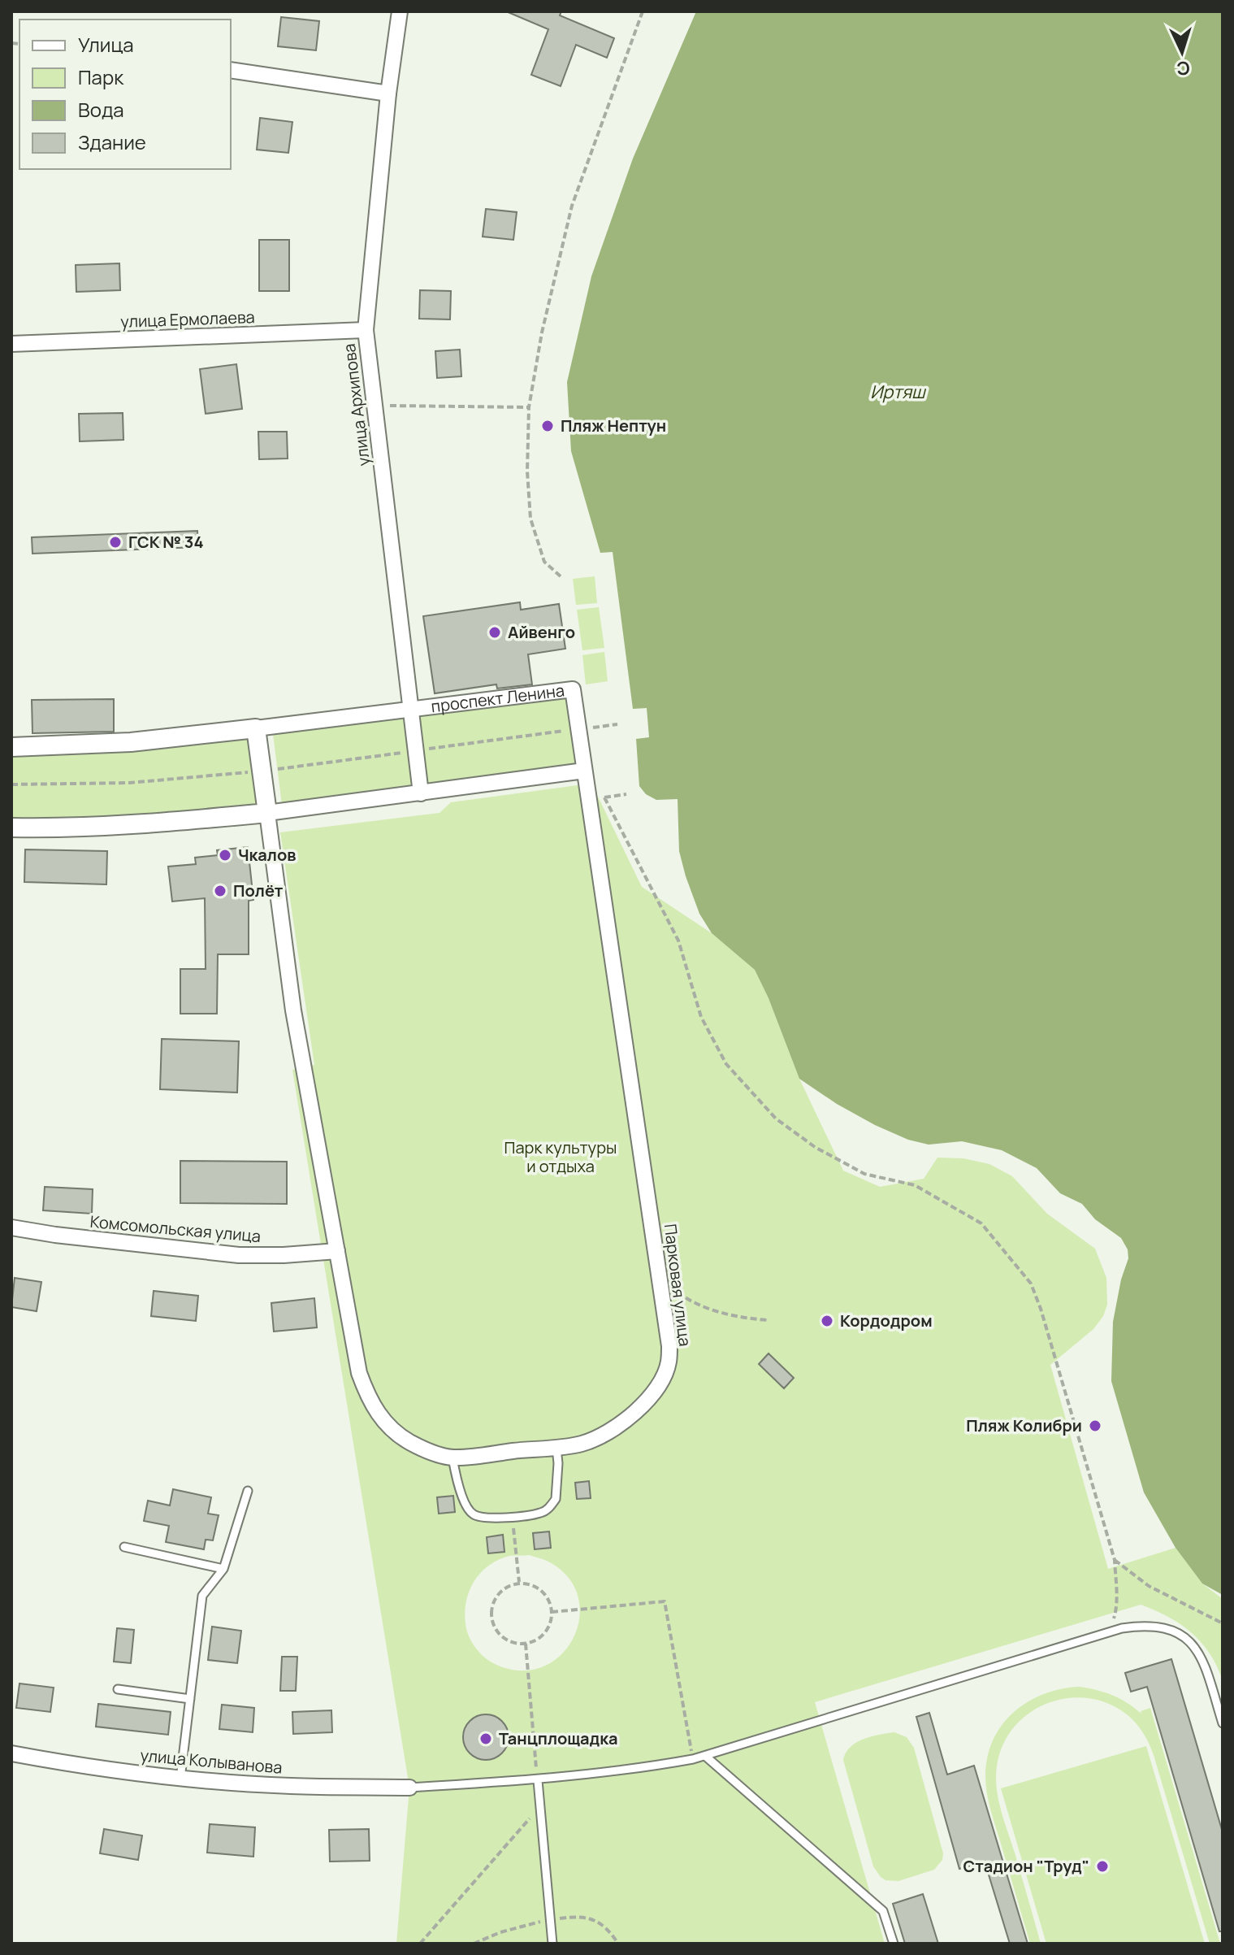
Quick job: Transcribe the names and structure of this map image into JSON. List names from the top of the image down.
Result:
{
  "streets": {
    "street": [
      "улица Ермолаева",
      "улица Архипова",
      "проспект Ленина",
      "Комсомольская улица",
      "Парковая улица",
      "улица Колыванова"
    ]
  },
  "crossings": [
    ["улица Ермолаева", "улица Архипова"],
    ["улица Архипова", "проспект Ленина"],
    ["проспект Ленина", "Парковая улица"],
    ["Комсомольская улица", "Парковая улица"]
  ],
  "water": ["Иртяш"],
  "parks": ["Парк культуры и отдыха"],
  "places": [
    "Пляж Нептун",
    "ГСК № 34",
    "Айвенго",
    "Чкалов",
    "Полёт",
    "Кордодром",
    "Пляж Колибри",
    "Танцплощадка",
    "Стадион \"Труд\""
  ],
  "legend": [
    "Улица",
    "Парк",
    "Вода",
    "Здание"
  ],
  "north": "bottom"
}
